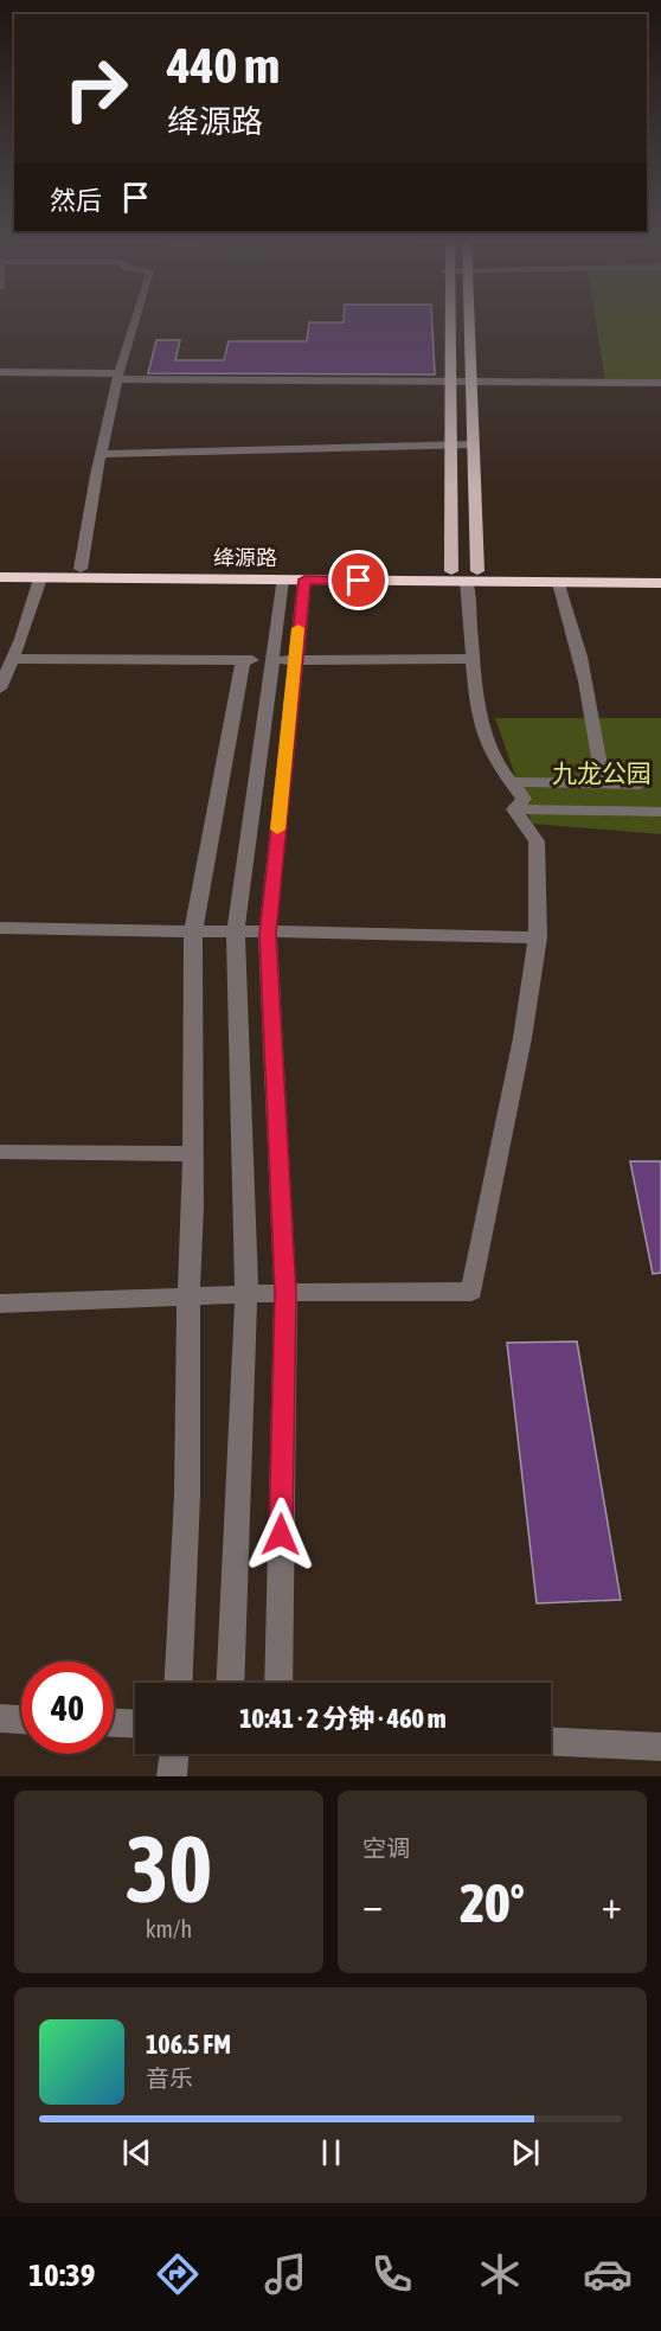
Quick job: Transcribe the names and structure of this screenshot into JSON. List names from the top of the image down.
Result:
{
  "streets": {
    "highway": ["绛源路"]
  },
  "parks": ["九龙公园"],
  "page": {
    "turn": ["440 m", "绛源路"],
    "then": "然后",
    "limit": "40",
    "trip": "10:41 · 2 分钟 · 460 m",
    "tile": [
      ["30", "km/h"],
      "空调"
    ],
    "heat": ["−", "20°", "+"],
    "song": ["106.5 FM", "音乐"],
    "tabs": "10:39"
  }
}
